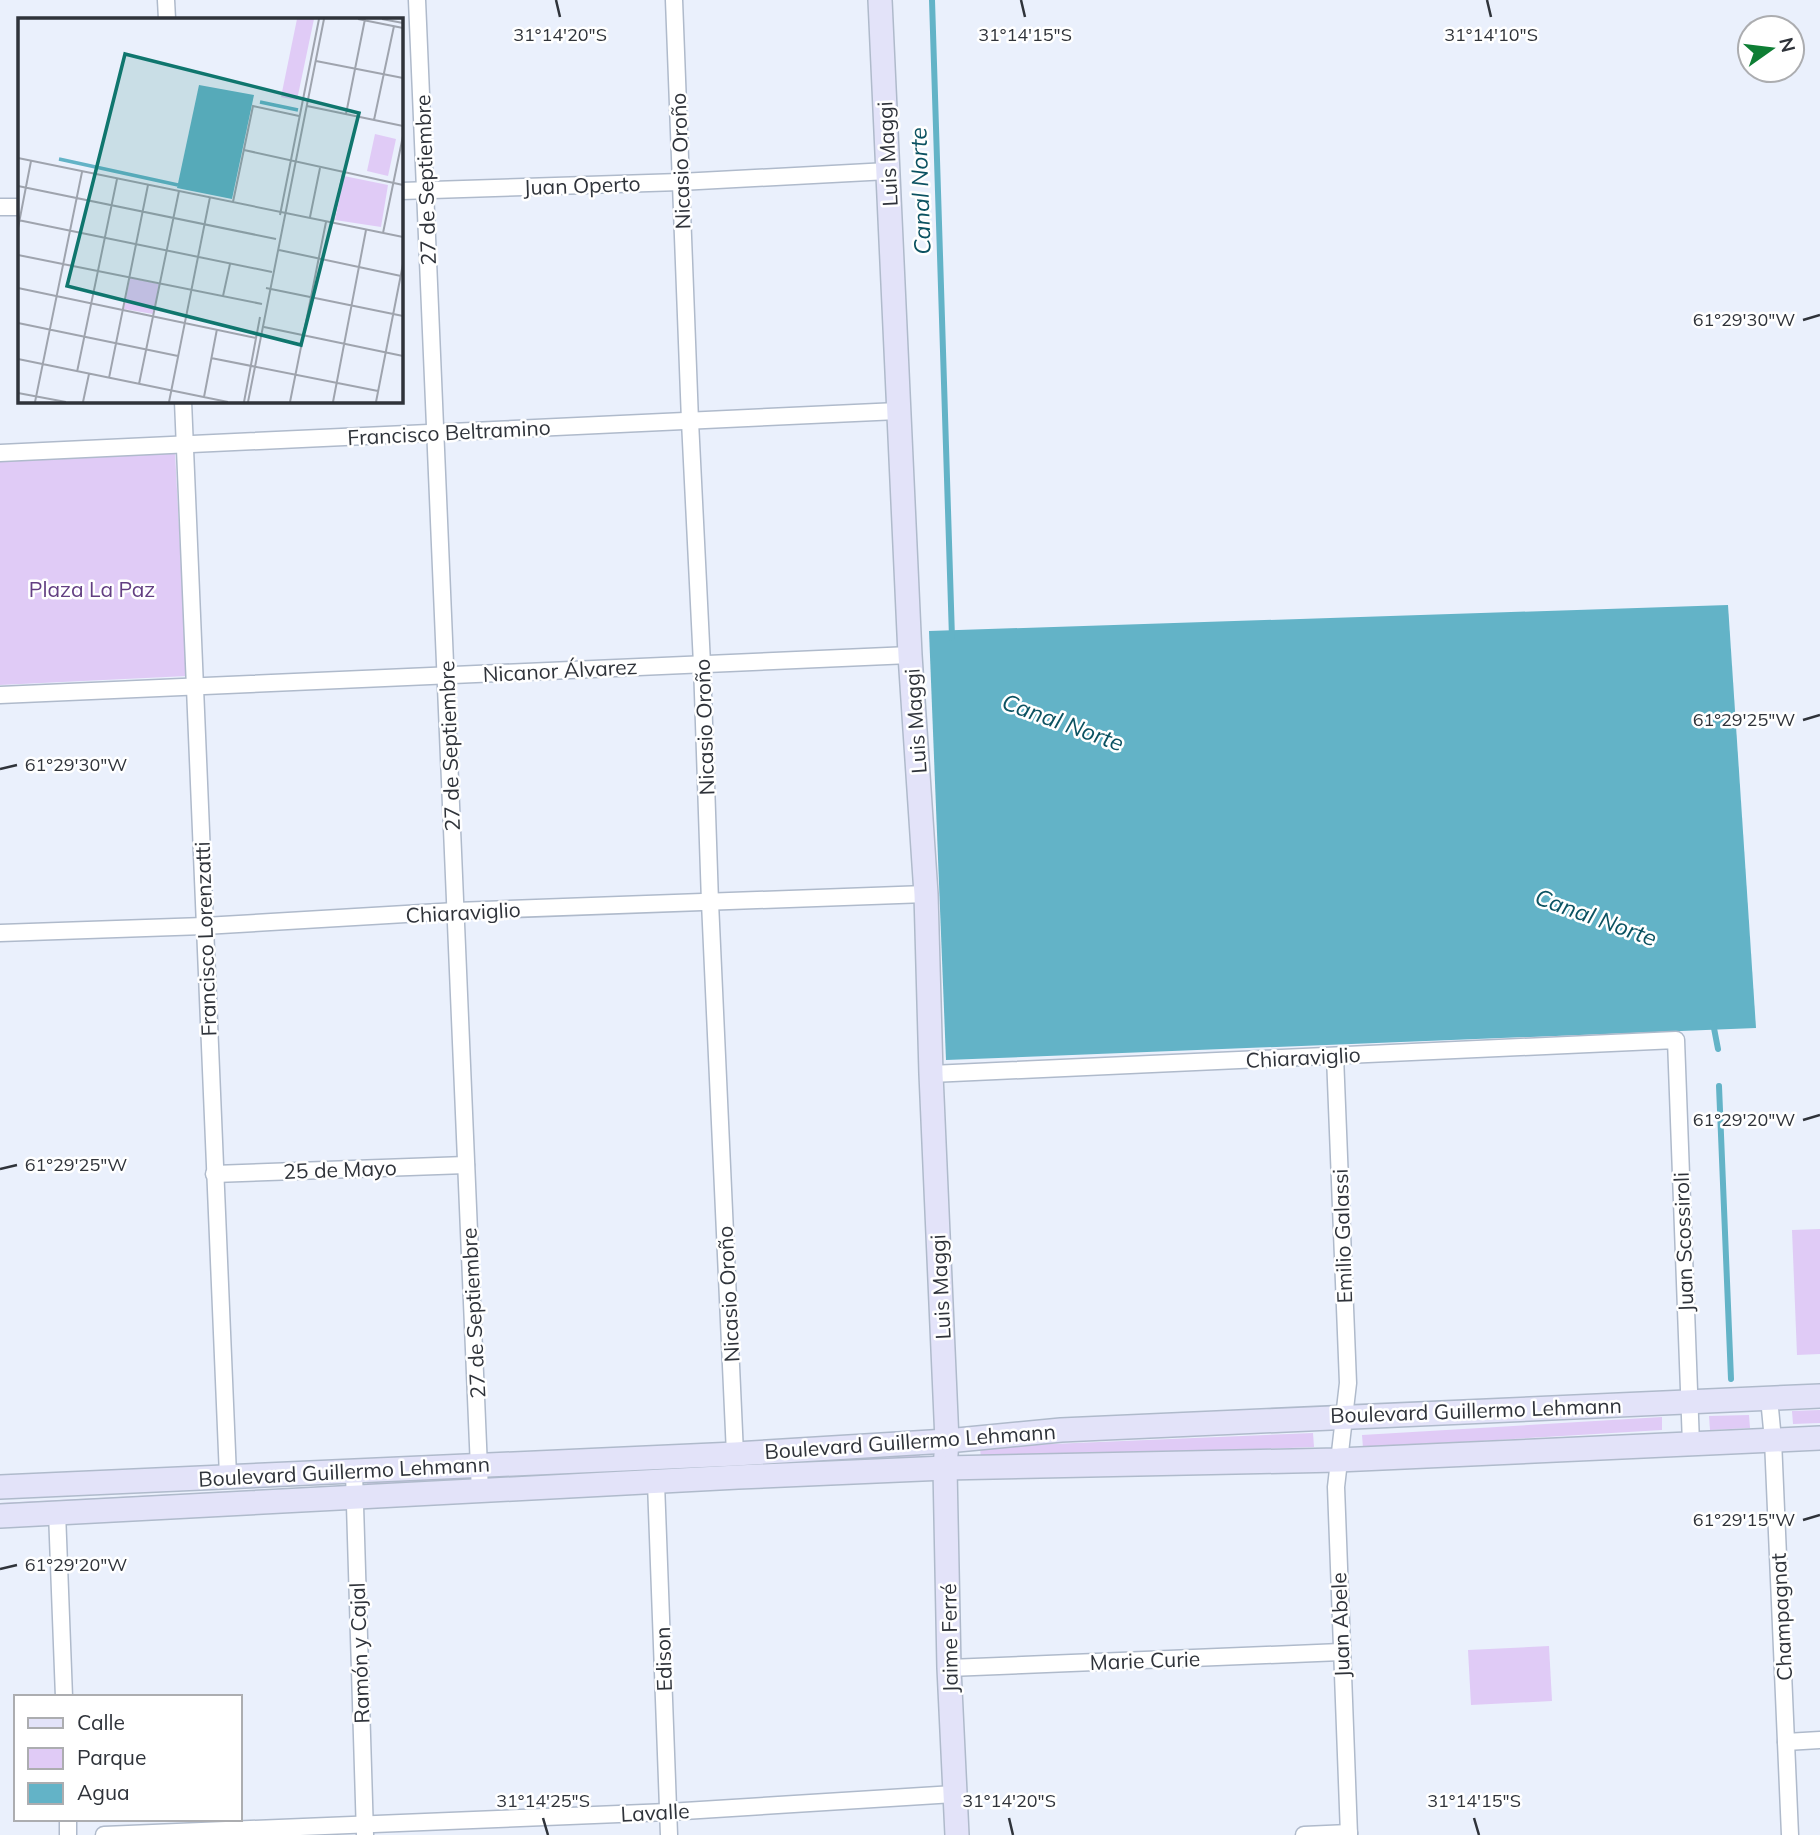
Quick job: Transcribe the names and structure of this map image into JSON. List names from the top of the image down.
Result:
{
  "streets": {
    "main road": ["Luis Maggi", "Boulevard Guillermo Lehmann", "Jaime Ferré"],
    "street": [
      "Nicasio Oroño",
      "27 de Septiembre",
      "Juan Operto",
      "Francisco Beltramino",
      "Nicanor Álvarez",
      "Chiaraviglio",
      "Francisco Lorenzatti",
      "25 de Mayo",
      "Emilio Galassi",
      "Juan Scossiroli",
      "Champagnat",
      "Juan Abele",
      "Ramón y Cajal",
      "Edison",
      "Marie Curie",
      "Lavalle"
    ]
  },
  "crossings": [
    ["Luis Maggi", "Juan Operto"],
    ["Luis Maggi", "Francisco Beltramino"],
    ["Luis Maggi", "Nicanor Álvarez"],
    ["Luis Maggi", "Chiaraviglio"],
    ["Luis Maggi", "Boulevard Guillermo Lehmann"],
    ["Luis Maggi", "Jaime Ferré"],
    ["Nicasio Oroño", "Juan Operto"],
    ["Nicasio Oroño", "Francisco Beltramino"],
    ["Nicasio Oroño", "Nicanor Álvarez"],
    ["Nicasio Oroño", "Chiaraviglio"],
    ["Nicasio Oroño", "Boulevard Guillermo Lehmann"],
    ["27 de Septiembre", "Juan Operto"],
    ["27 de Septiembre", "Francisco Beltramino"],
    ["27 de Septiembre", "Nicanor Álvarez"],
    ["27 de Septiembre", "Chiaraviglio"],
    ["27 de Septiembre", "25 de Mayo"],
    ["27 de Septiembre", "Boulevard Guillermo Lehmann"],
    ["Francisco Beltramino", "Francisco Lorenzatti"],
    ["Nicanor Álvarez", "Francisco Lorenzatti"],
    ["Chiaraviglio", "Francisco Lorenzatti"],
    ["Chiaraviglio", "Emilio Galassi"],
    ["Chiaraviglio", "Juan Scossiroli"],
    ["Francisco Lorenzatti", "25 de Mayo"],
    ["Francisco Lorenzatti", "Boulevard Guillermo Lehmann"],
    ["Emilio Galassi", "Boulevard Guillermo Lehmann"],
    ["Emilio Galassi", "Juan Abele"],
    ["Juan Scossiroli", "Boulevard Guillermo Lehmann"],
    ["Boulevard Guillermo Lehmann", "Champagnat"],
    ["Boulevard Guillermo Lehmann", "Juan Abele"],
    ["Boulevard Guillermo Lehmann", "Jaime Ferré"],
    ["Boulevard Guillermo Lehmann", "Ramón y Cajal"],
    ["Boulevard Guillermo Lehmann", "Edison"],
    ["Juan Abele", "Marie Curie"],
    ["Jaime Ferré", "Marie Curie"],
    ["Jaime Ferré", "Lavalle"],
    ["Ramón y Cajal", "Lavalle"],
    ["Edison", "Lavalle"]
  ],
  "water": ["Canal Norte"],
  "parks": ["Plaza La Paz"],
  "legend": ["Calle", "Parque", "Agua"],
  "north": "right",
  "coordinates": [
    "31°14'20\"S",
    "31°14'15\"S",
    "31°14'10\"S",
    "61°29'30\"W",
    "61°29'25\"W",
    "61°29'20\"W",
    "61°29'15\"W",
    "31°14'25\"S"
  ]
}
